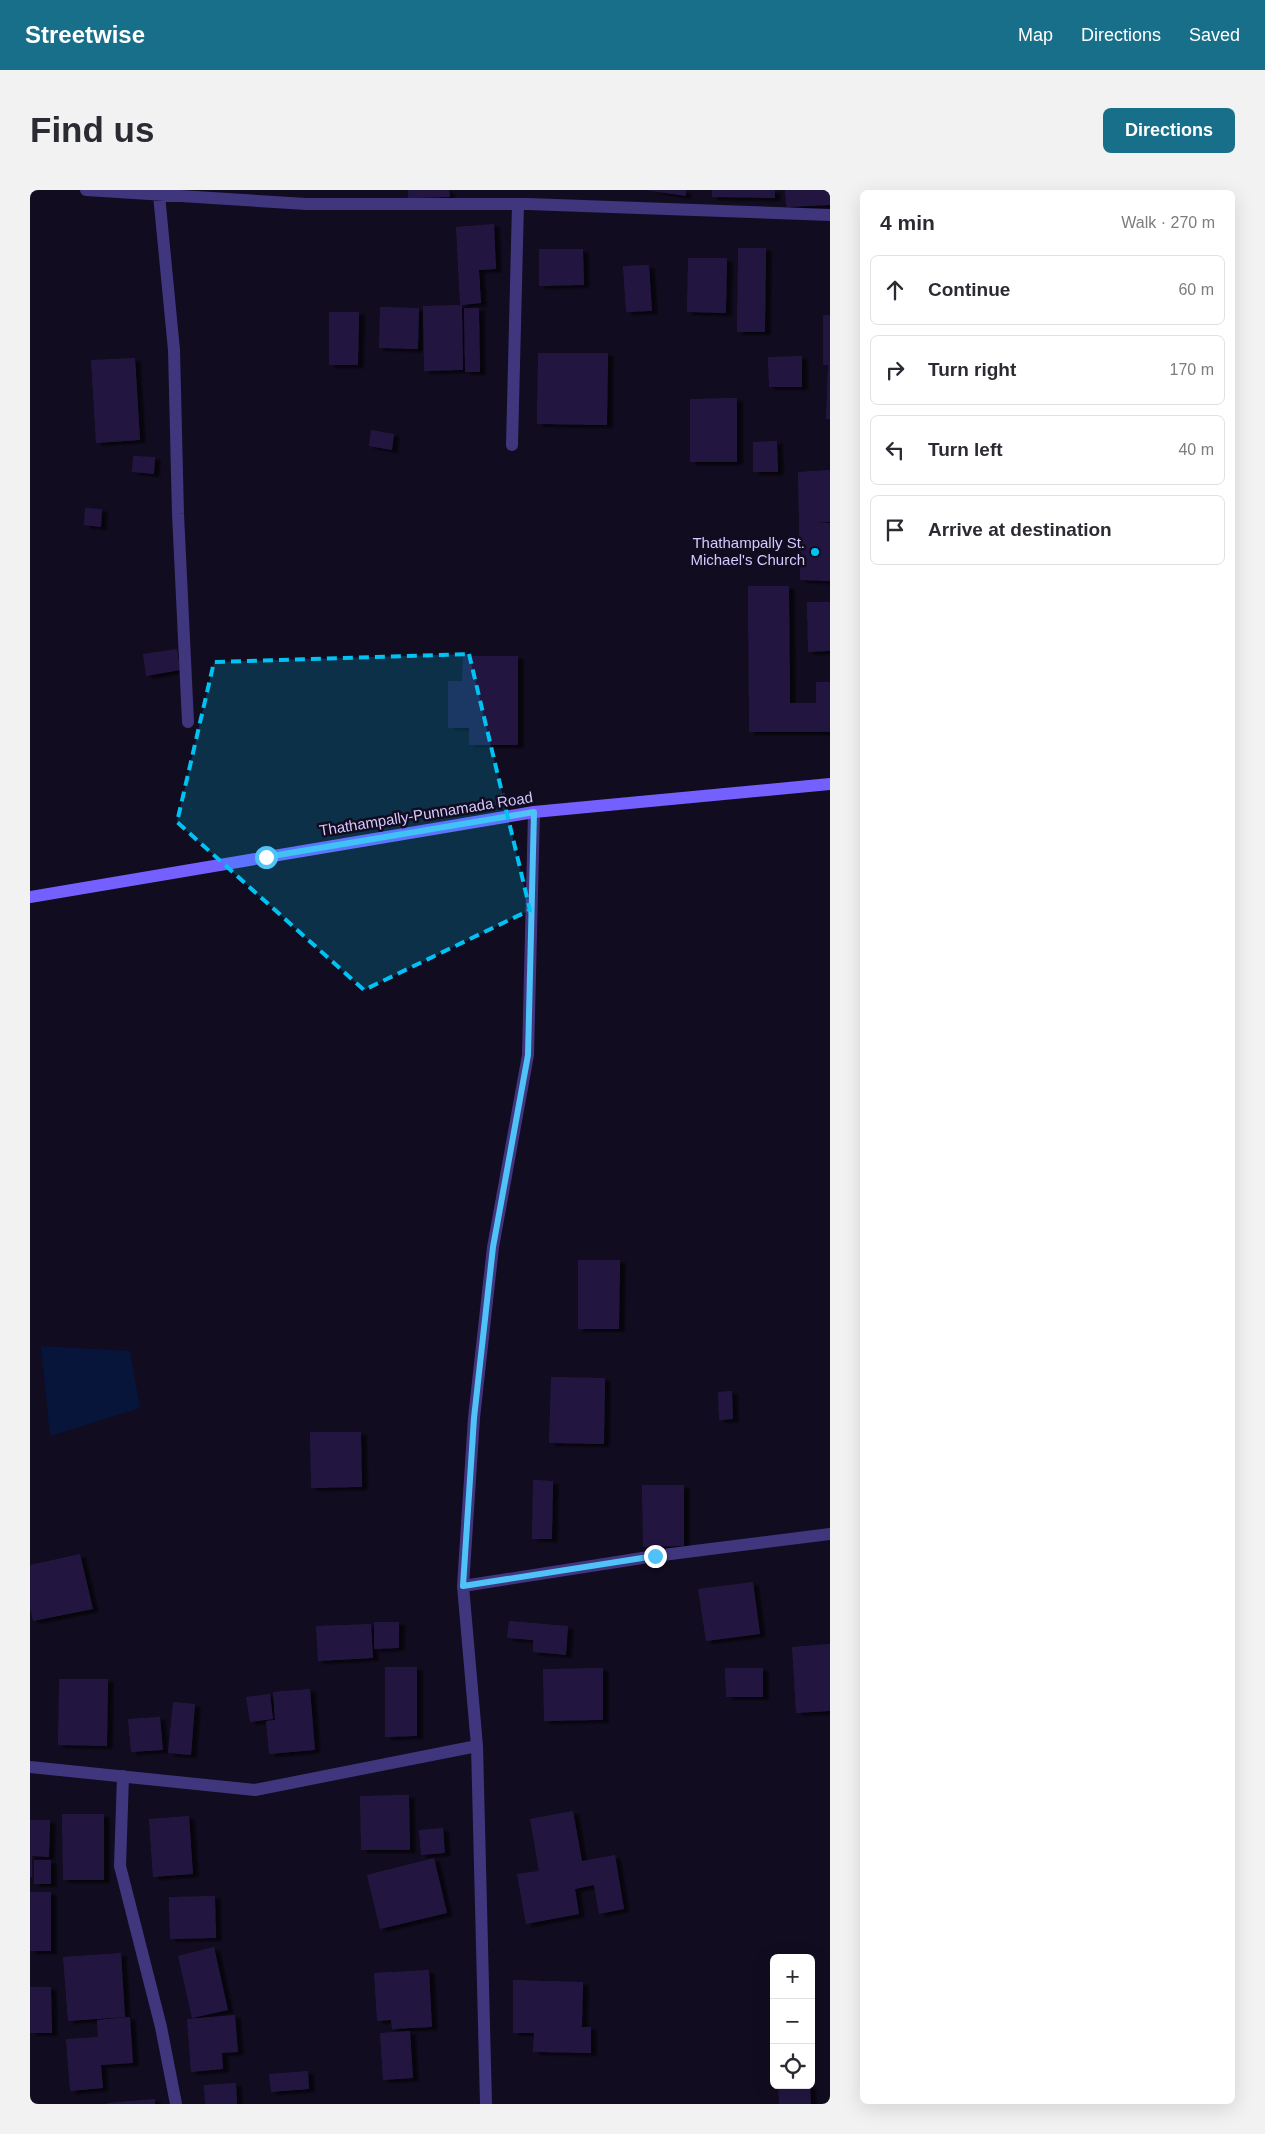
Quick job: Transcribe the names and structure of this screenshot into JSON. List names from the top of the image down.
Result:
{
  "streets": {
    "main road": ["Thathampally-Punnamada Road"]
  },
  "places": ["Thathampally St. Michael's Church"],
  "page": {
    "header": "Streetwise",
    "nav": ["Map", "Directions", "Saved"],
    "buttons": "Directions",
    "title": "Find us",
    "heading": ["4 min", "Walk · 270 m"],
    "list": [
      ["Continue", "60 m"],
      ["Turn right", "170 m"],
      ["Turn left", "40 m"],
      "Arrive at destination"
    ],
    "map_buttons": ["+", "−"]
  }
}
